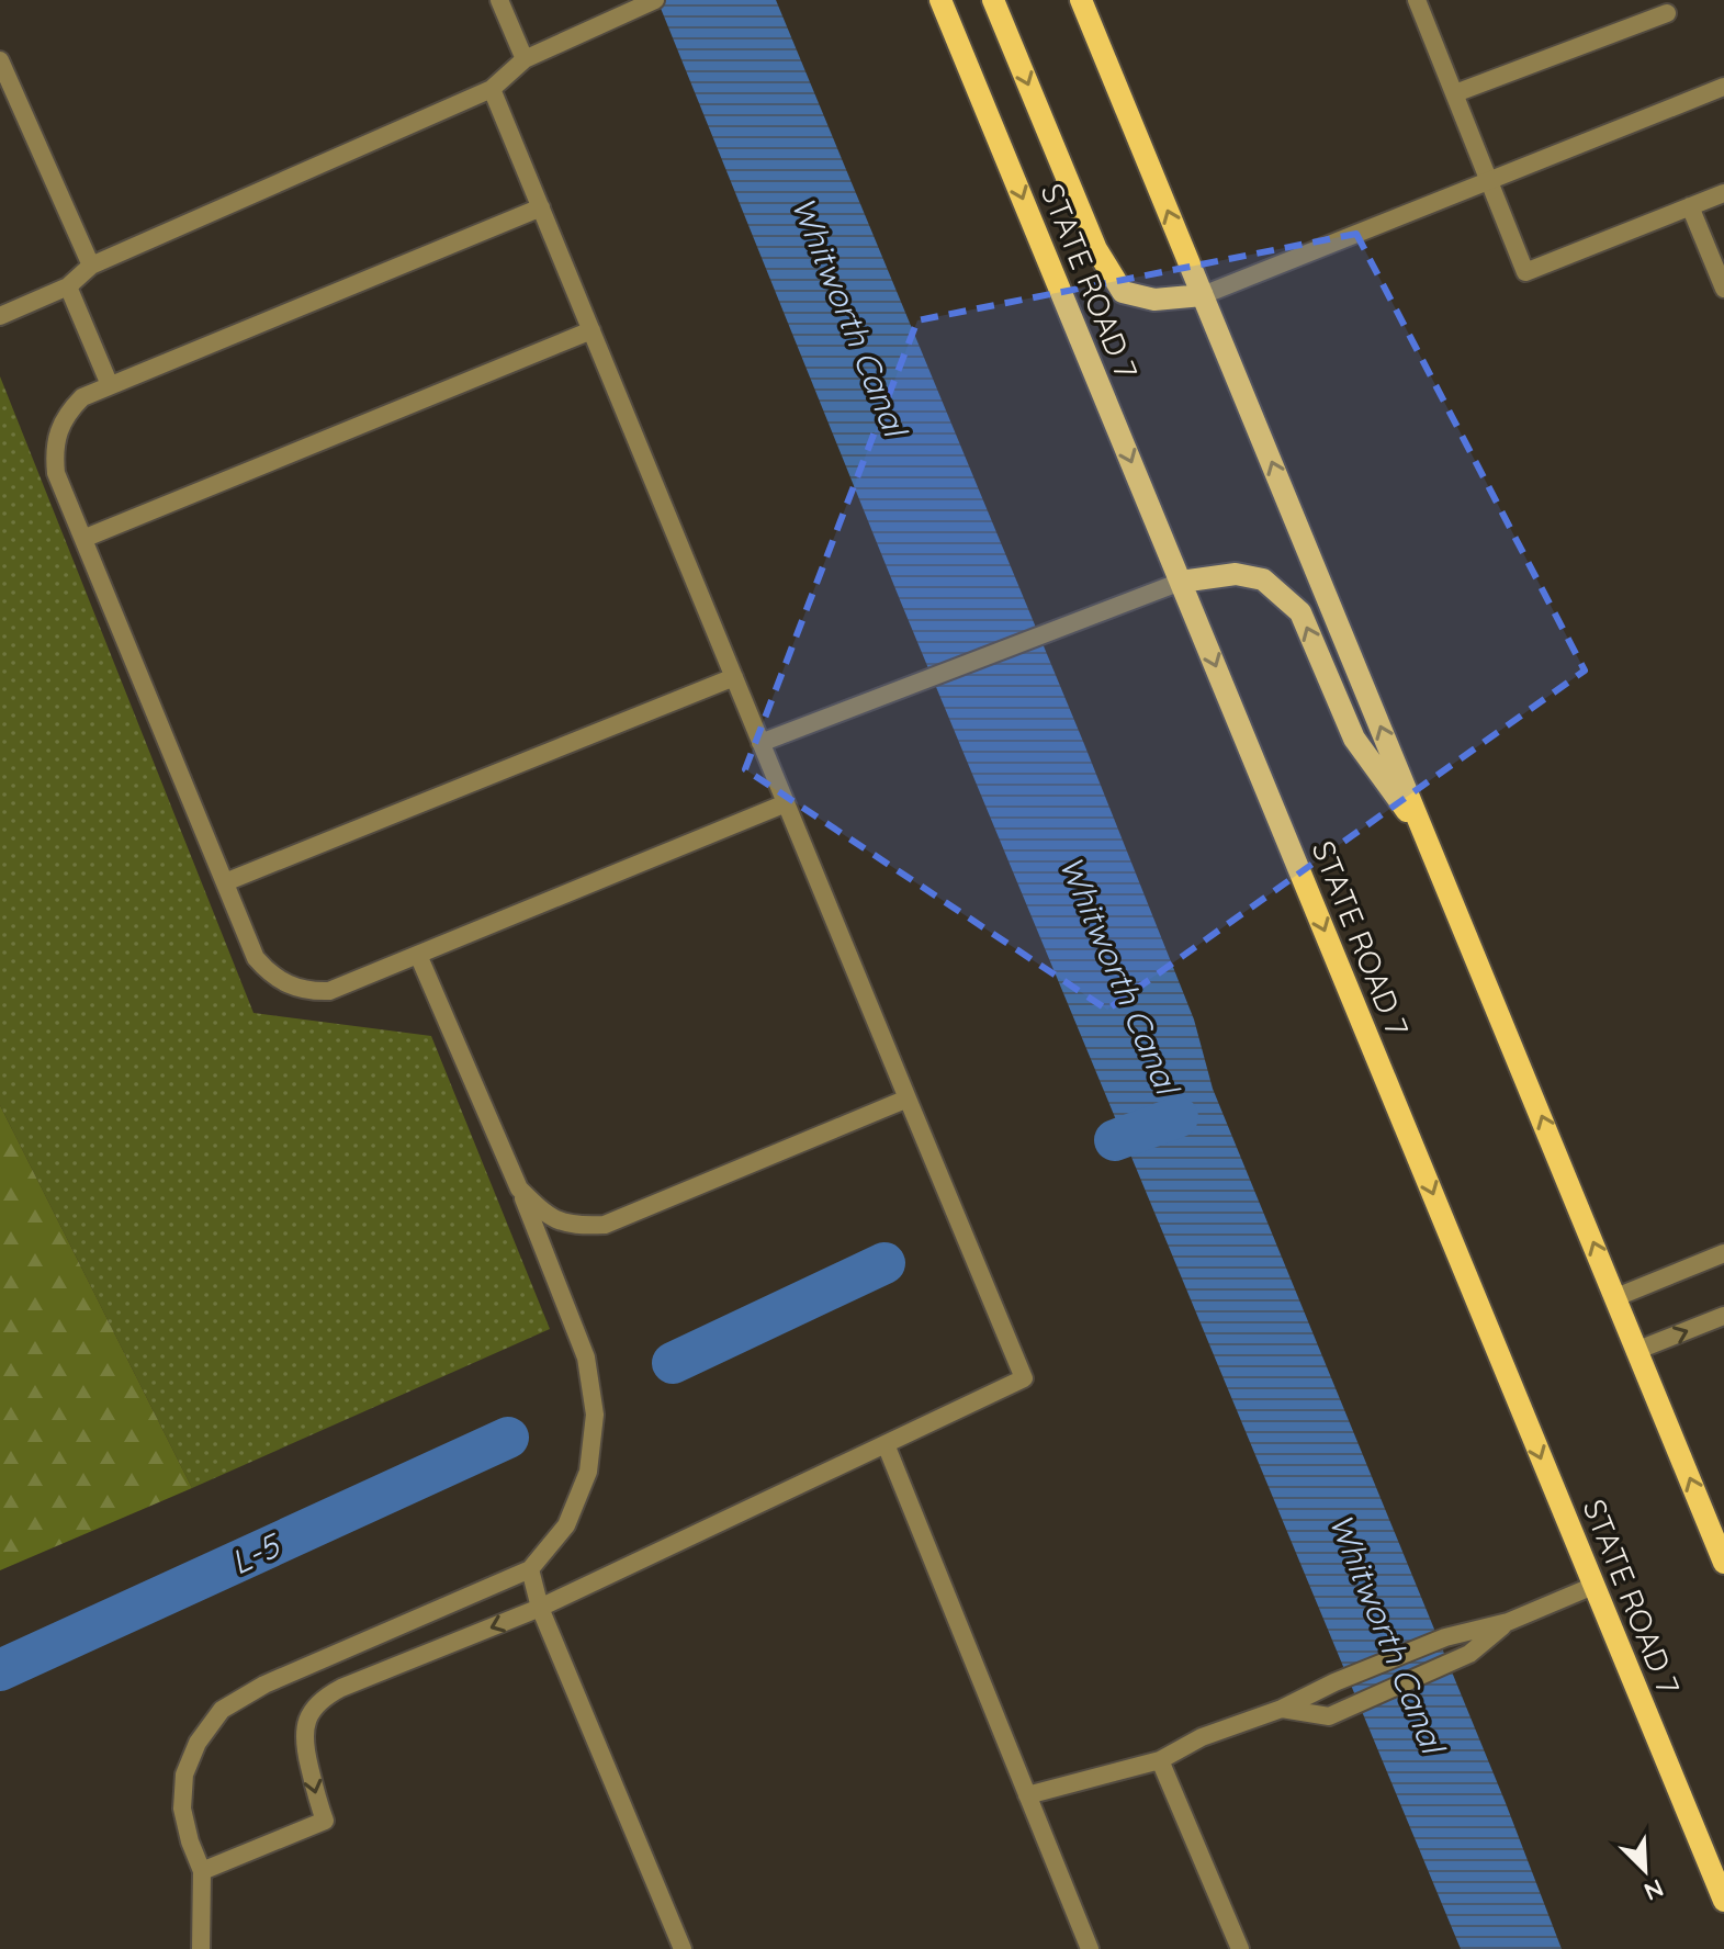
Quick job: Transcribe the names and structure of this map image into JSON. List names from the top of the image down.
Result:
{
  "streets": {
    "main road": ["STATE ROAD 7"]
  },
  "water": ["Whitworth Canal", "L-5"],
  "north": "bottom right"
}
